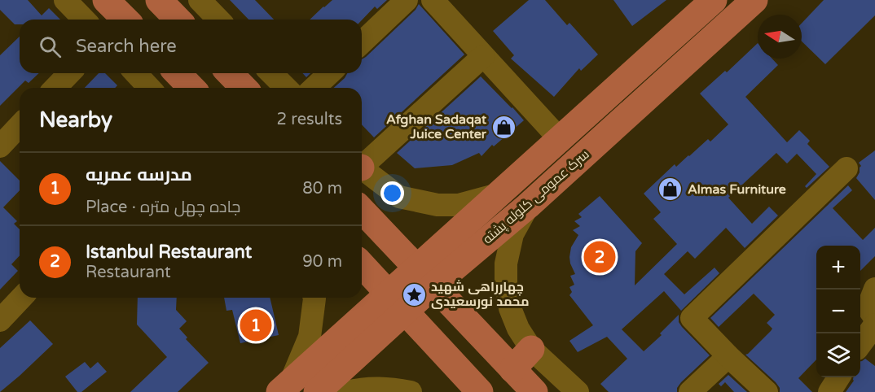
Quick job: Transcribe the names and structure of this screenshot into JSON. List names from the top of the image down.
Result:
{
  "streets": {
    "main road": ["سرک عمومی کلوله پشته"]
  },
  "places": {
    "shop": ["Afghan Sadaqat Juice Center", "Almas Furniture"],
    "place": ["چهارراهی شهید محمد نورسعیدی"]
  },
  "north": "left",
  "page": {
    "search": "Search here",
    "heading": ["Nearby", "2 results"],
    "list": [
      {
        "mark": "1",
        "name": "مدرسه عمریه",
        "note": "Place · جاده چهل متره",
        "value": "80 m"
      },
      {
        "mark": "2",
        "name": "Istanbul Restaurant",
        "note": "Restaurant",
        "value": "90 m"
      }
    ],
    "pins": ["2", "1"],
    "map_buttons": ["+", "−"]
  }
}
